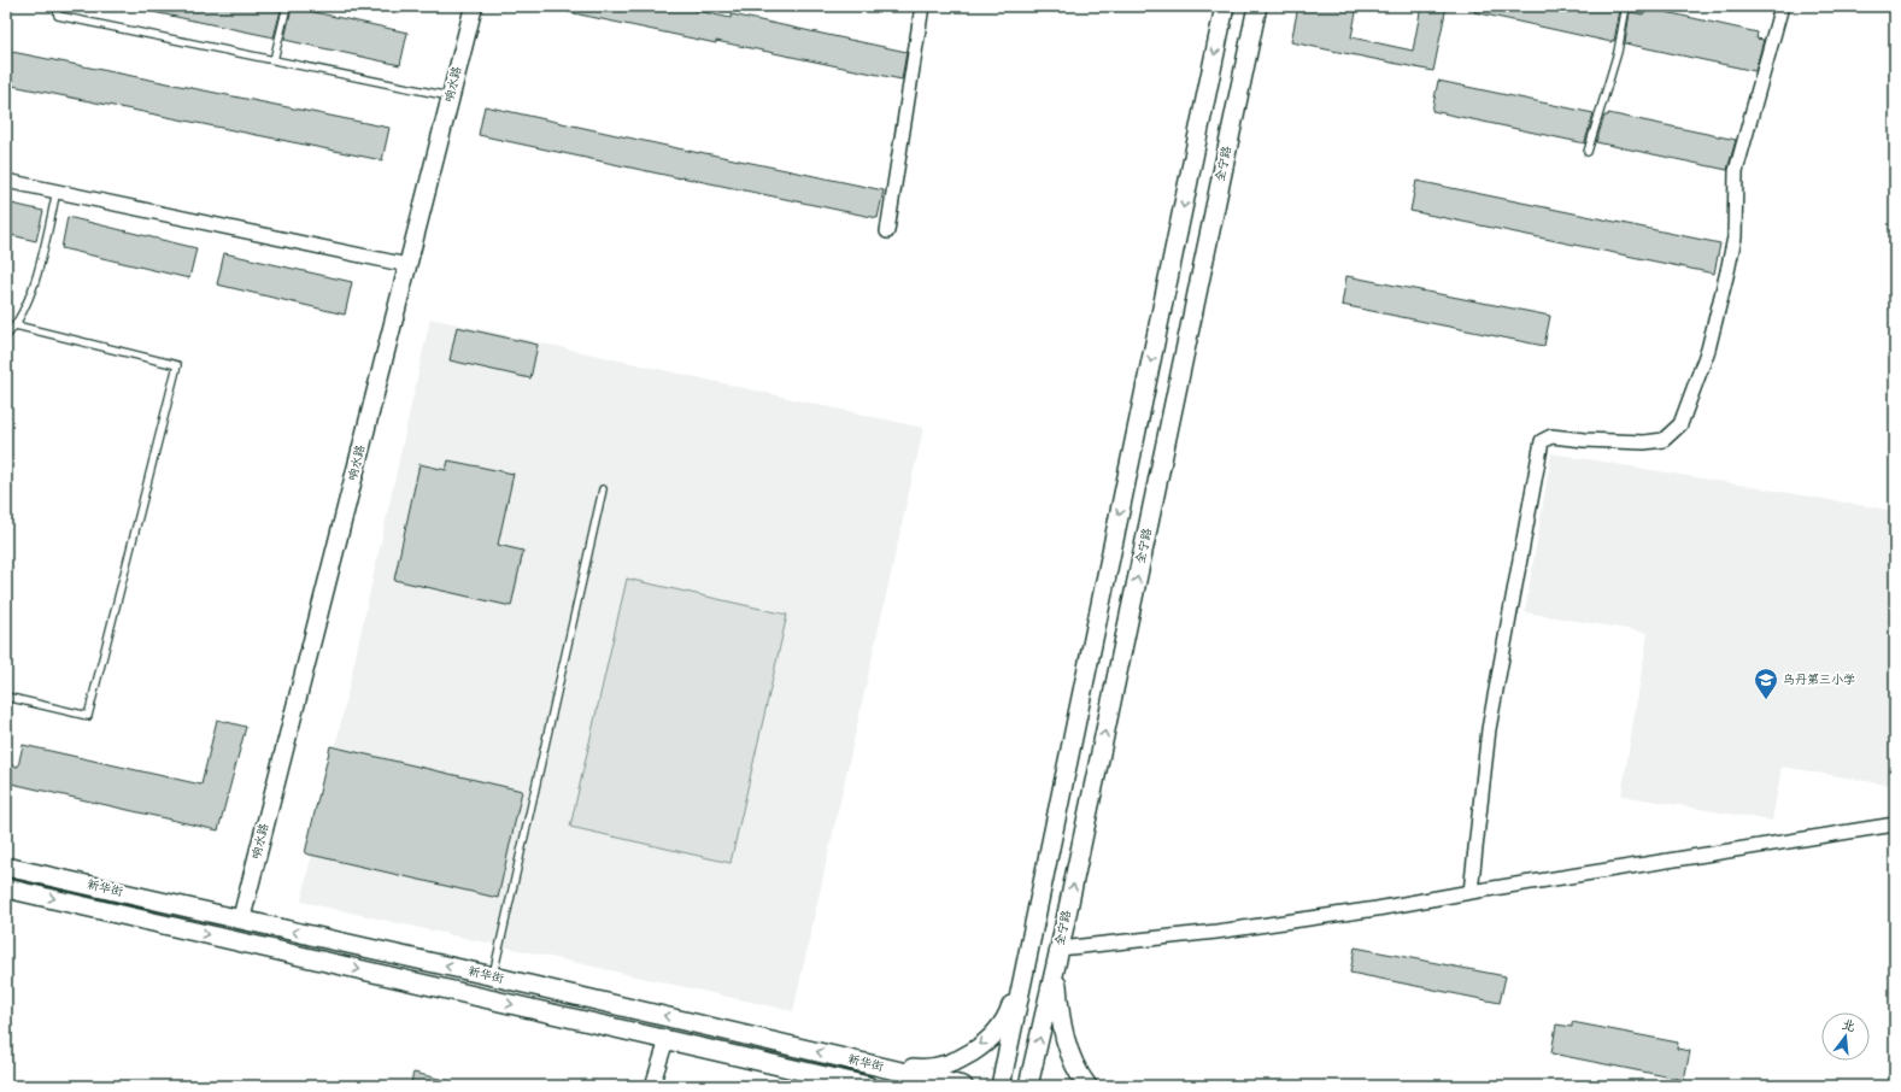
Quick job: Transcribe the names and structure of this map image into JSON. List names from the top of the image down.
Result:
{
  "streets": {
    "main road": ["全宁路", "新华街"],
    "street": ["响水路"]
  },
  "crossings": [
    ["响水路", "新华街"]
  ],
  "places": {
    "school or university": ["乌丹第三小学"]
  },
  "north": "top"
}
